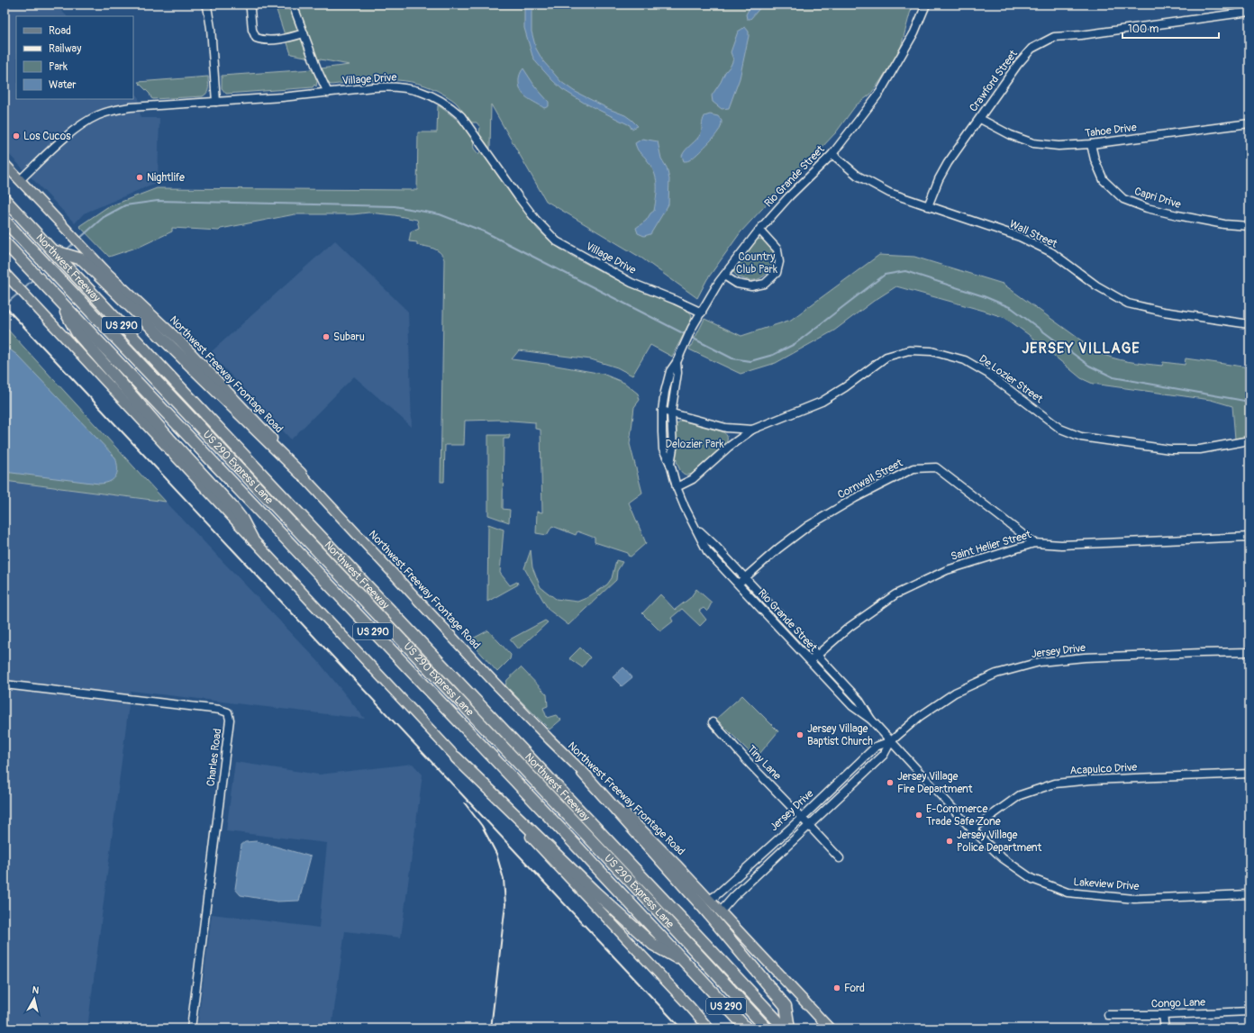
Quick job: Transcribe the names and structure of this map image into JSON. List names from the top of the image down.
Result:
{
  "streets": {
    "highway": ["Northwest Freeway", "US 290", "US 290 Express Lane"],
    "main road": ["Northwest Freeway Frontage Road"],
    "street": [
      "Village Drive",
      "Crawford Street",
      "Tahoe Drive",
      "Rio Grande Street",
      "Capri Drive",
      "Wall Street",
      "De Lozier Street",
      "Cornwall Street",
      "Saint Helier Street",
      "Jersey Drive",
      "Charles Road",
      "Tiny Lane",
      "Acapulco Drive",
      "Lakeview Drive",
      "Congo Lane"
    ]
  },
  "crossings": [
    ["Village Drive", "Rio Grande Street"],
    ["Village Drive", "Northwest Freeway Frontage Road"],
    ["Crawford Street", "Tahoe Drive"],
    ["Crawford Street", "Wall Street"],
    ["Tahoe Drive", "Capri Drive"],
    ["Rio Grande Street", "Wall Street"],
    ["Rio Grande Street", "De Lozier Street"],
    ["Rio Grande Street", "Cornwall Street"],
    ["Rio Grande Street", "Saint Helier Street"],
    ["Rio Grande Street", "Jersey Drive"],
    ["Rio Grande Street", "Lakeview Drive"],
    ["Northwest Freeway Frontage Road", "Jersey Drive"],
    ["Cornwall Street", "Saint Helier Street"],
    ["Jersey Drive", "Tiny Lane"],
    ["Jersey Drive", "Lakeview Drive"],
    ["Acapulco Drive", "Lakeview Drive"]
  ],
  "districts": ["JERSEY VILLAGE"],
  "parks": ["Country Club Park", "Delozier Park"],
  "places": [
    "Los Cucos",
    "Nightlife",
    "Subaru",
    "Jersey Village Baptist Church",
    "Jersey Village Fire Department",
    "E-Commerce Trade Safe Zone",
    "Jersey Village Police Department",
    "Ford"
  ],
  "legend": [
    "Road",
    "Railway",
    "Park",
    "Water"
  ],
  "scale_bar": "100 m",
  "north": "top"
}
